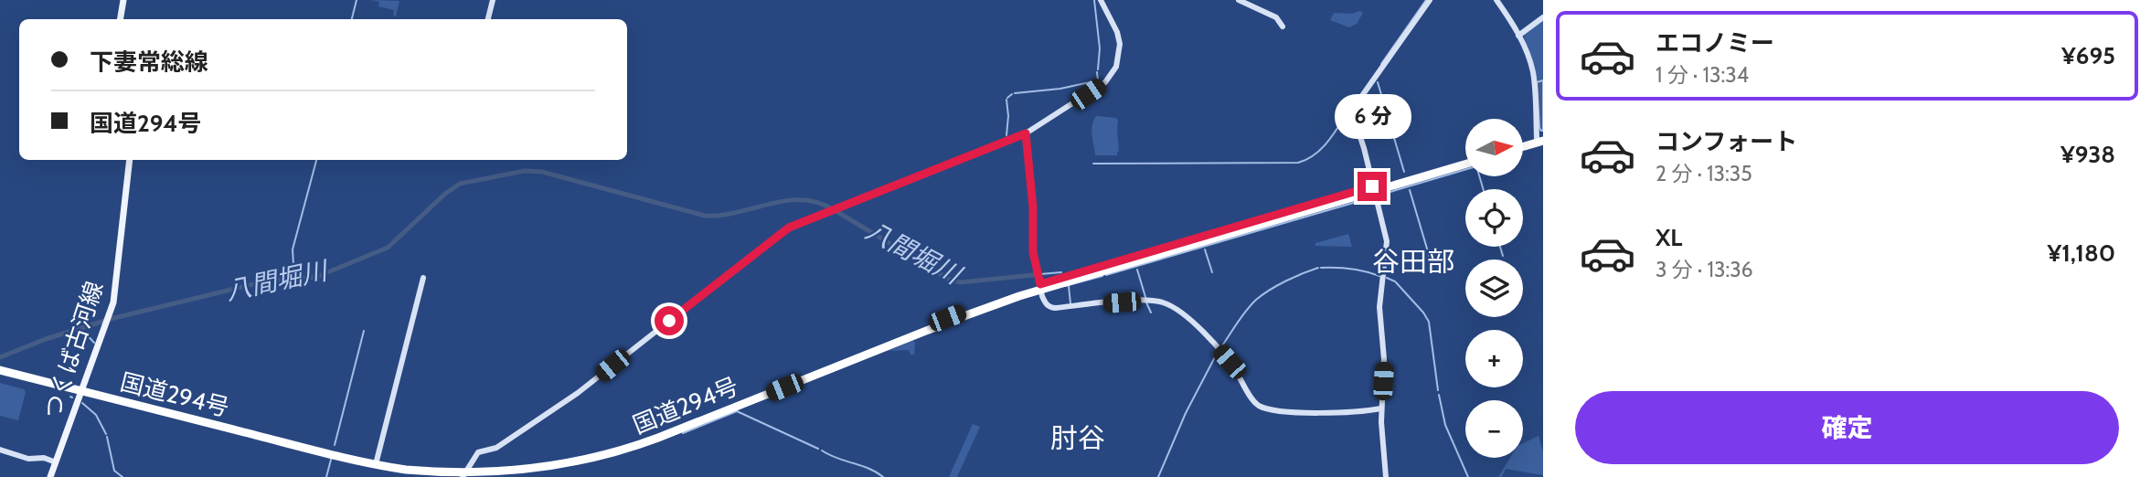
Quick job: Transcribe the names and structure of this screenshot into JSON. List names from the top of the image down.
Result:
{
  "streets": {
    "highway": ["国道294号"],
    "main road": ["つくば古河線"]
  },
  "crossings": [
    ["つくば古河線", "国道294号"]
  ],
  "districts": ["谷田部", "肘谷"],
  "water": ["八間堀川"],
  "north": "right",
  "page": {
    "list": [
      {
        "name": "エコノミー",
        "note": "1 分 · 13:34",
        "value": "¥695"
      },
      {
        "name": "コンフォート",
        "note": "2 分 · 13:35",
        "value": "¥938"
      },
      {
        "name": "XL",
        "note": "3 分 · 13:36",
        "value": "¥1,180"
      }
    ],
    "banner": ["下妻常総線", "国道294号"],
    "bubble": "6 分",
    "map_buttons": ["+", "−"],
    "buttons": "確定"
  }
}
